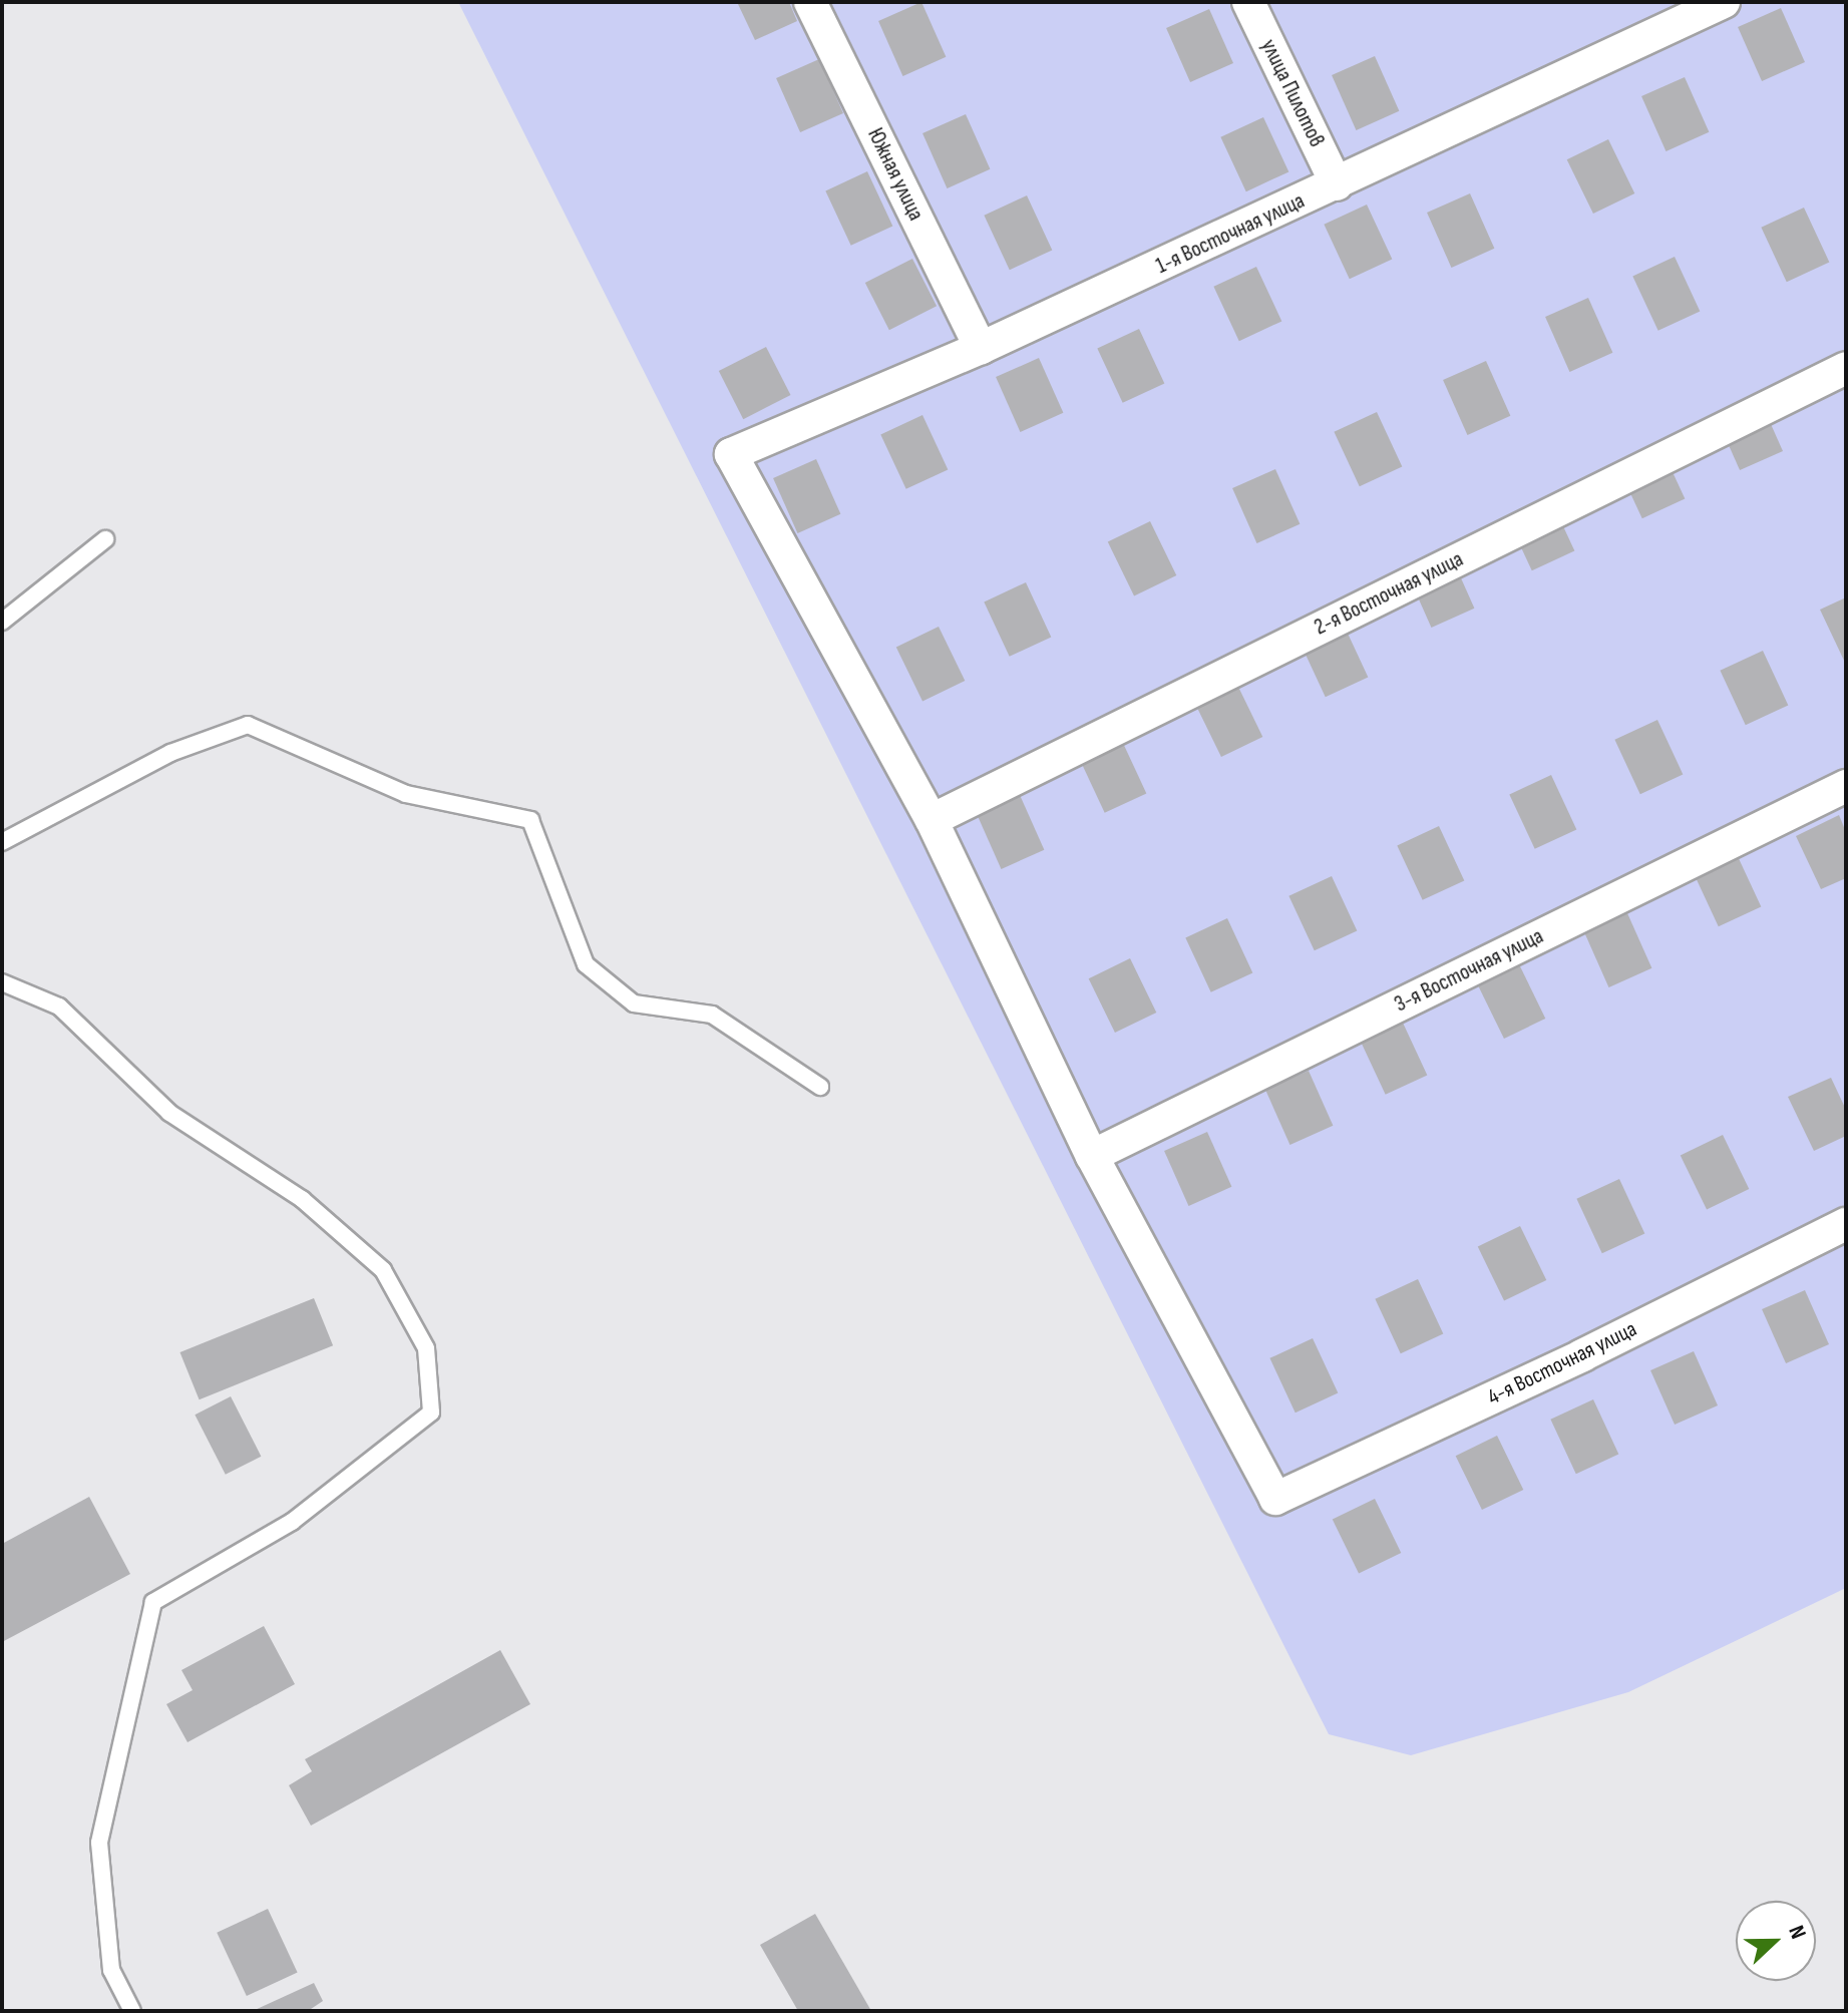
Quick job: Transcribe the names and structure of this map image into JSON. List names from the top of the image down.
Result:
{
  "streets": {
    "street": [
      "улица Пилотов",
      "Южная улица",
      "1-я Восточная улица",
      "2-я Восточная улица",
      "3-я Восточная улица",
      "4-я Восточная улица"
    ]
  },
  "crossings": [
    ["улица Пилотов", "1-я Восточная улица"],
    ["Южная улица", "1-я Восточная улица"],
    ["1-я Восточная улица", "2-я Восточная улица"],
    ["3-я Восточная улица", "4-я Восточная улица"]
  ],
  "north": "right"
}
